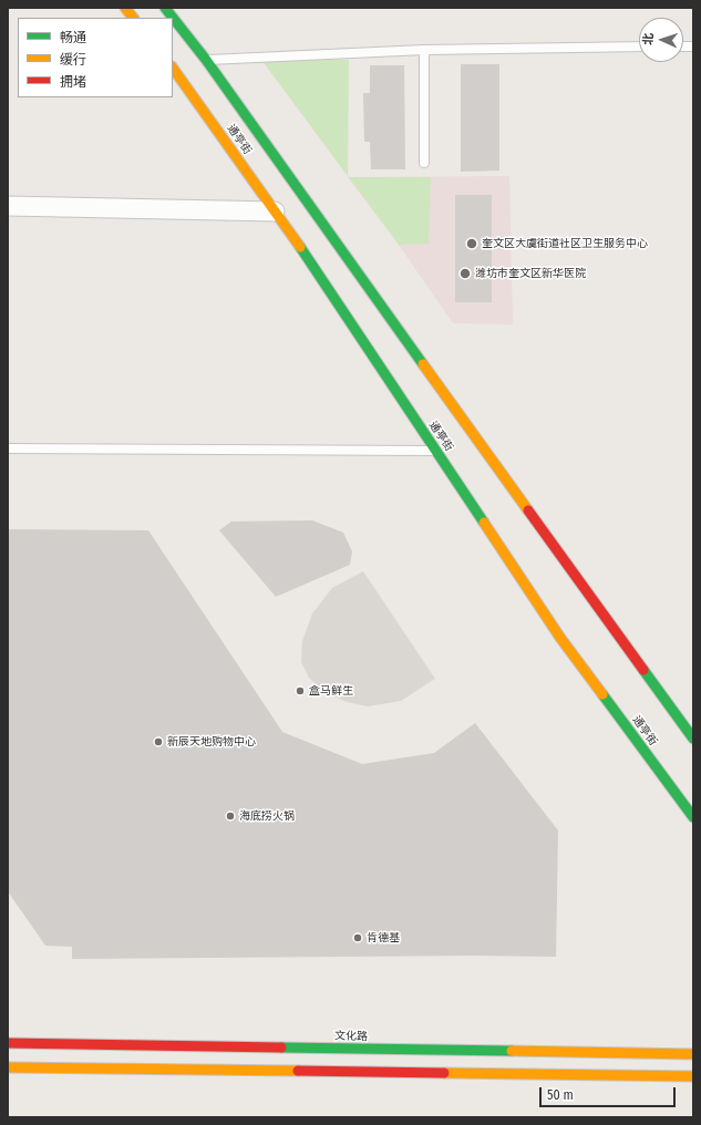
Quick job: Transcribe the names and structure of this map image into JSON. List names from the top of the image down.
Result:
{
  "streets": {
    "street": ["通亭街", "文化路"]
  },
  "places": [
    "奎文区大虞街道社区卫生服务中心",
    "潍坊市奎文区新华医院",
    "盒马鲜生",
    "新辰天地购物中心",
    "海底捞火锅",
    "肯德基"
  ],
  "legend": ["畅通", "缓行", "拥堵"],
  "scale_bar": "50 m",
  "north": "left"
}
